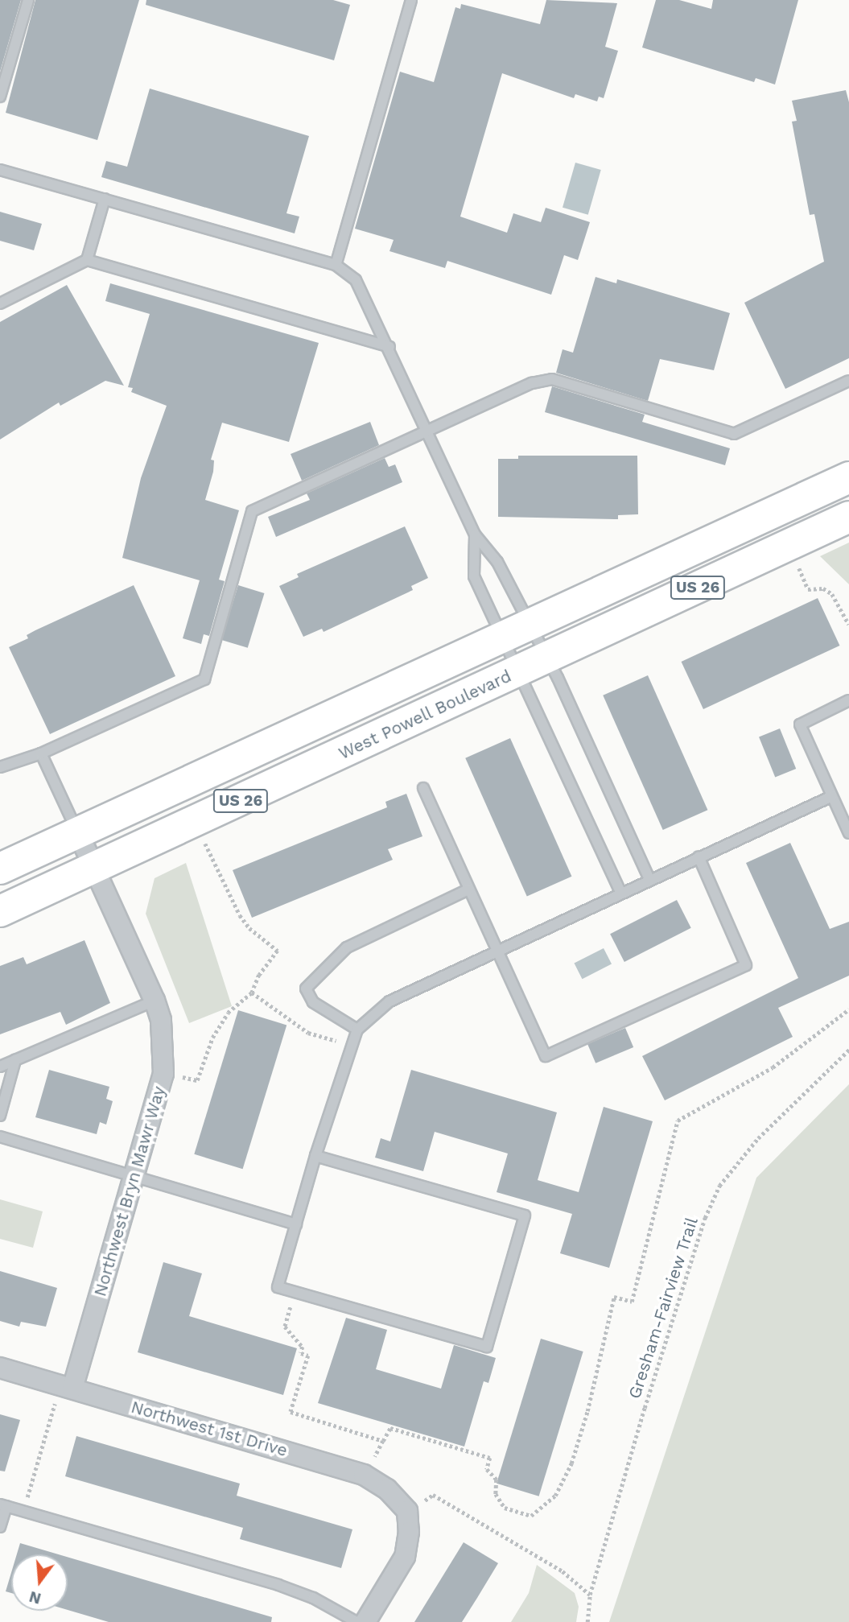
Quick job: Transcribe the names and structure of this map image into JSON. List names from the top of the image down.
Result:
{
  "streets": {
    "main road": ["US 26", "West Powell Boulevard"],
    "street": ["Northwest Bryn Mawr Way", "Northwest 1st Drive"],
    "path": ["Gresham-Fairview Trail"]
  },
  "crossings": [
    ["West Powell Boulevard", "Northwest Bryn Mawr Way"],
    ["Northwest Bryn Mawr Way", "Northwest 1st Drive"]
  ],
  "north": "bottom"
}
